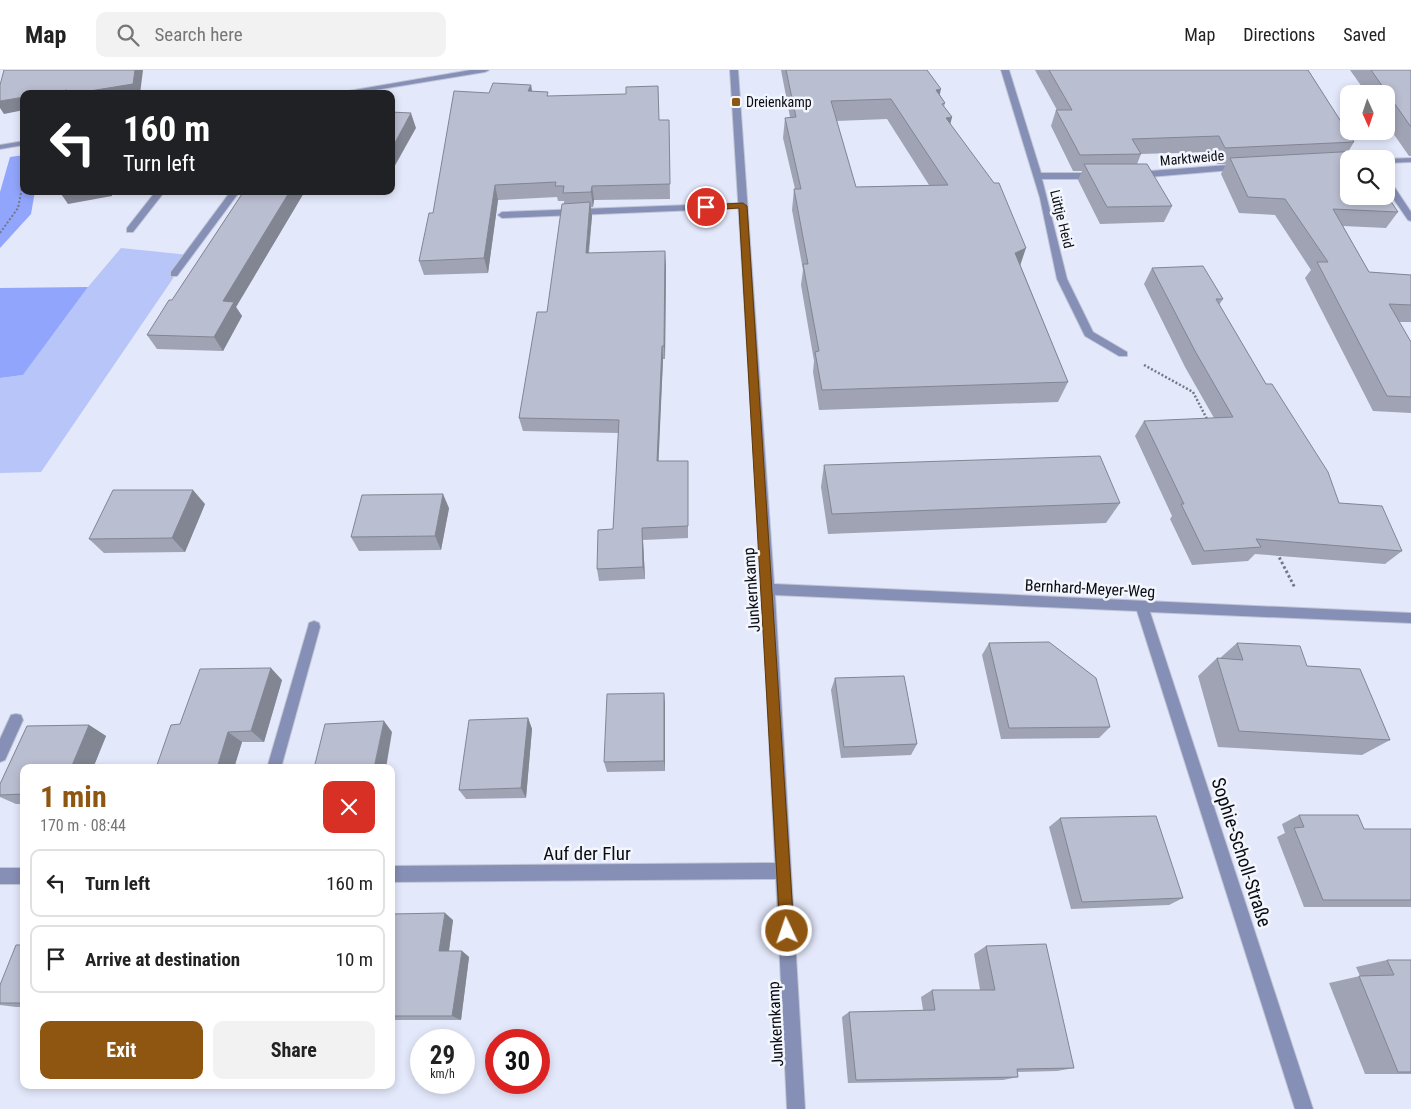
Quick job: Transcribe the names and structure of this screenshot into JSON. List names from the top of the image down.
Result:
{
  "streets": {
    "street": [
      "Marktweide",
      "Lüttje Heid",
      "Bernhard-Meyer-Weg",
      "Junkernkamp",
      "Sophie-Scholl-Straße",
      "Auf der Flur"
    ]
  },
  "crossings": [
    ["Bernhard-Meyer-Weg", "Junkernkamp"],
    ["Bernhard-Meyer-Weg", "Sophie-Scholl-Straße"],
    ["Junkernkamp", "Auf der Flur"]
  ],
  "places": {
    "transit": ["Dreienkamp"]
  },
  "north": "bottom",
  "page": {
    "header": "Map",
    "search": "Search here",
    "nav": ["Map", "Directions", "Saved"],
    "turn": ["160 m", "Turn left"],
    "heading": ["1 min", "170 m · 08:44"],
    "list": [
      {
        "name": "Turn left",
        "value": "160 m"
      },
      {
        "name": "Arrive at destination",
        "value": "10 m"
      }
    ],
    "buttons": ["Exit", "Share"],
    "speed": "29 km/h",
    "limit": "30"
  }
}
